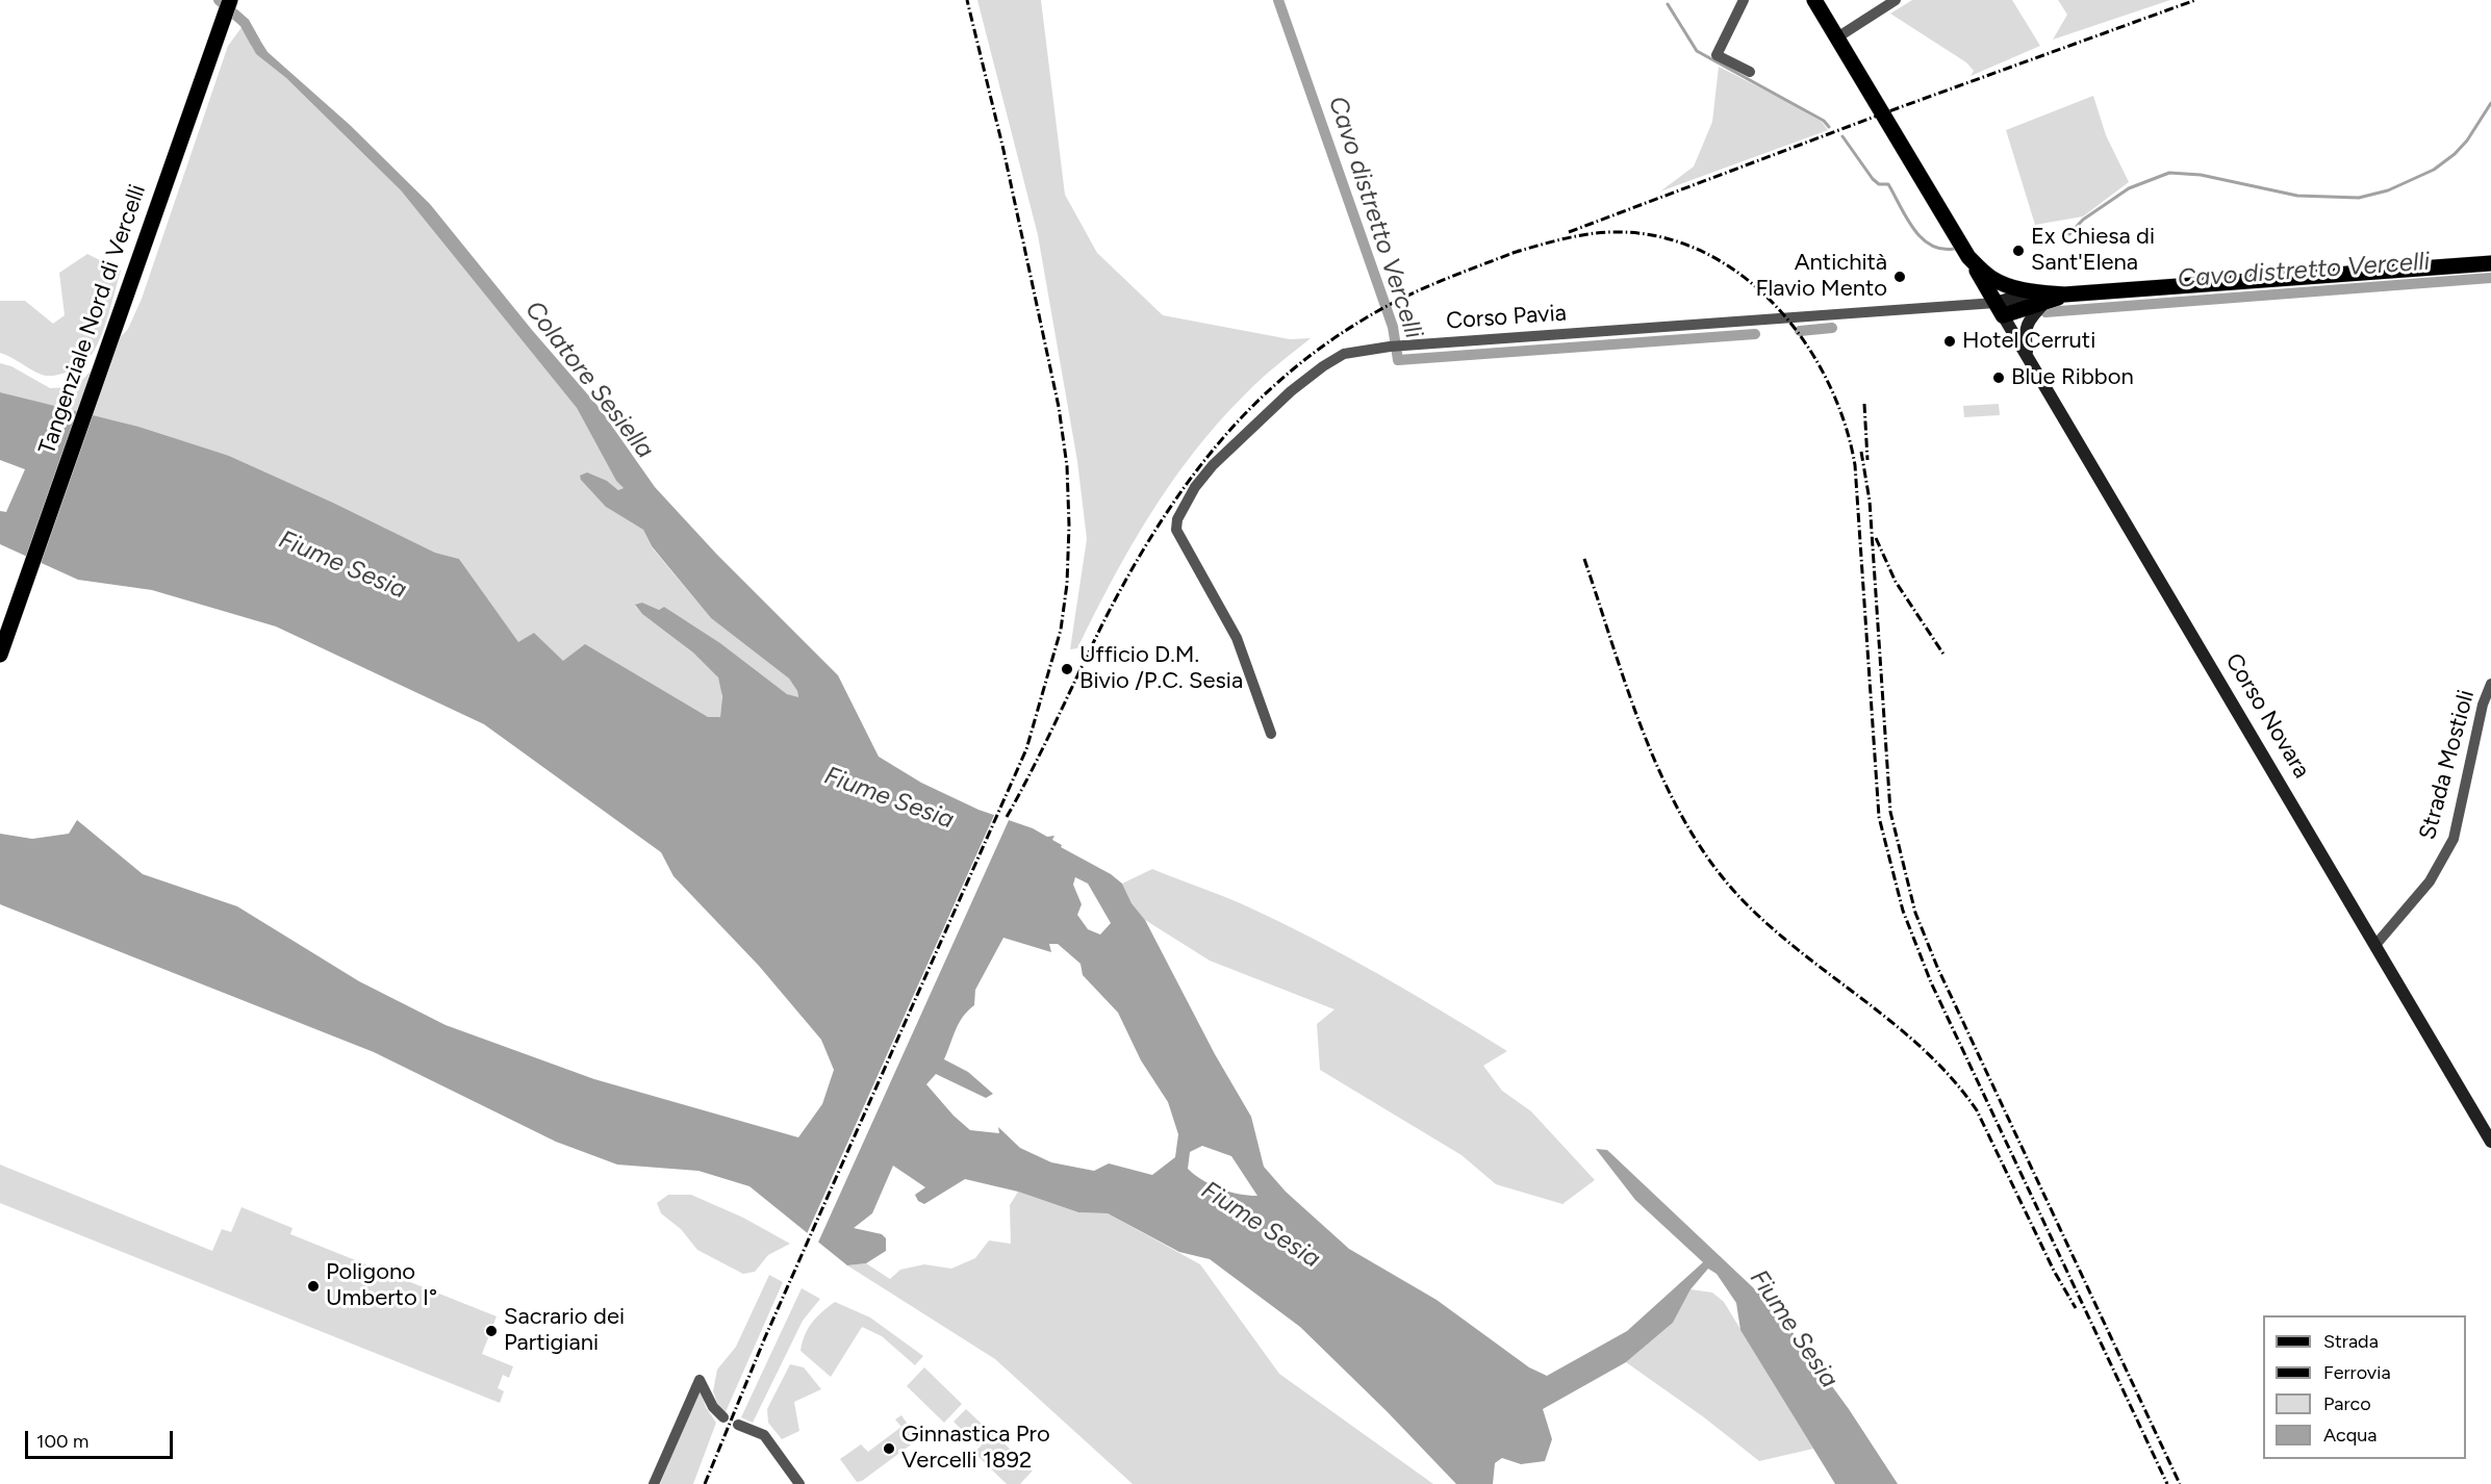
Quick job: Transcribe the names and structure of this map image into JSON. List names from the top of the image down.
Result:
{
  "streets": {
    "main road": ["Tangenziale Nord di Vercelli", "Corso Novara"],
    "street": ["Corso Pavia", "Strada Mostioli"]
  },
  "crossings": [
    ["Corso Pavia", "Corso Novara"],
    ["Corso Novara", "Strada Mostioli"]
  ],
  "water": ["Cavo distretto Vercelli", "Colatore Sesiella", "Fiume Sesia"],
  "places": [
    "Ex Chiesa di Sant'Elena",
    "Antichità Flavio Mento",
    "Hotel Cerruti",
    "Blue Ribbon",
    "Ufficio D.M. Bivio /P.C. Sesia",
    "Poligono Umberto I°",
    "Sacrario dei Partigiani",
    "Ginnastica Pro Vercelli 1892"
  ],
  "legend": [
    "Strada",
    "Ferrovia",
    "Parco",
    "Acqua"
  ],
  "scale_bar": "100 m"
}
